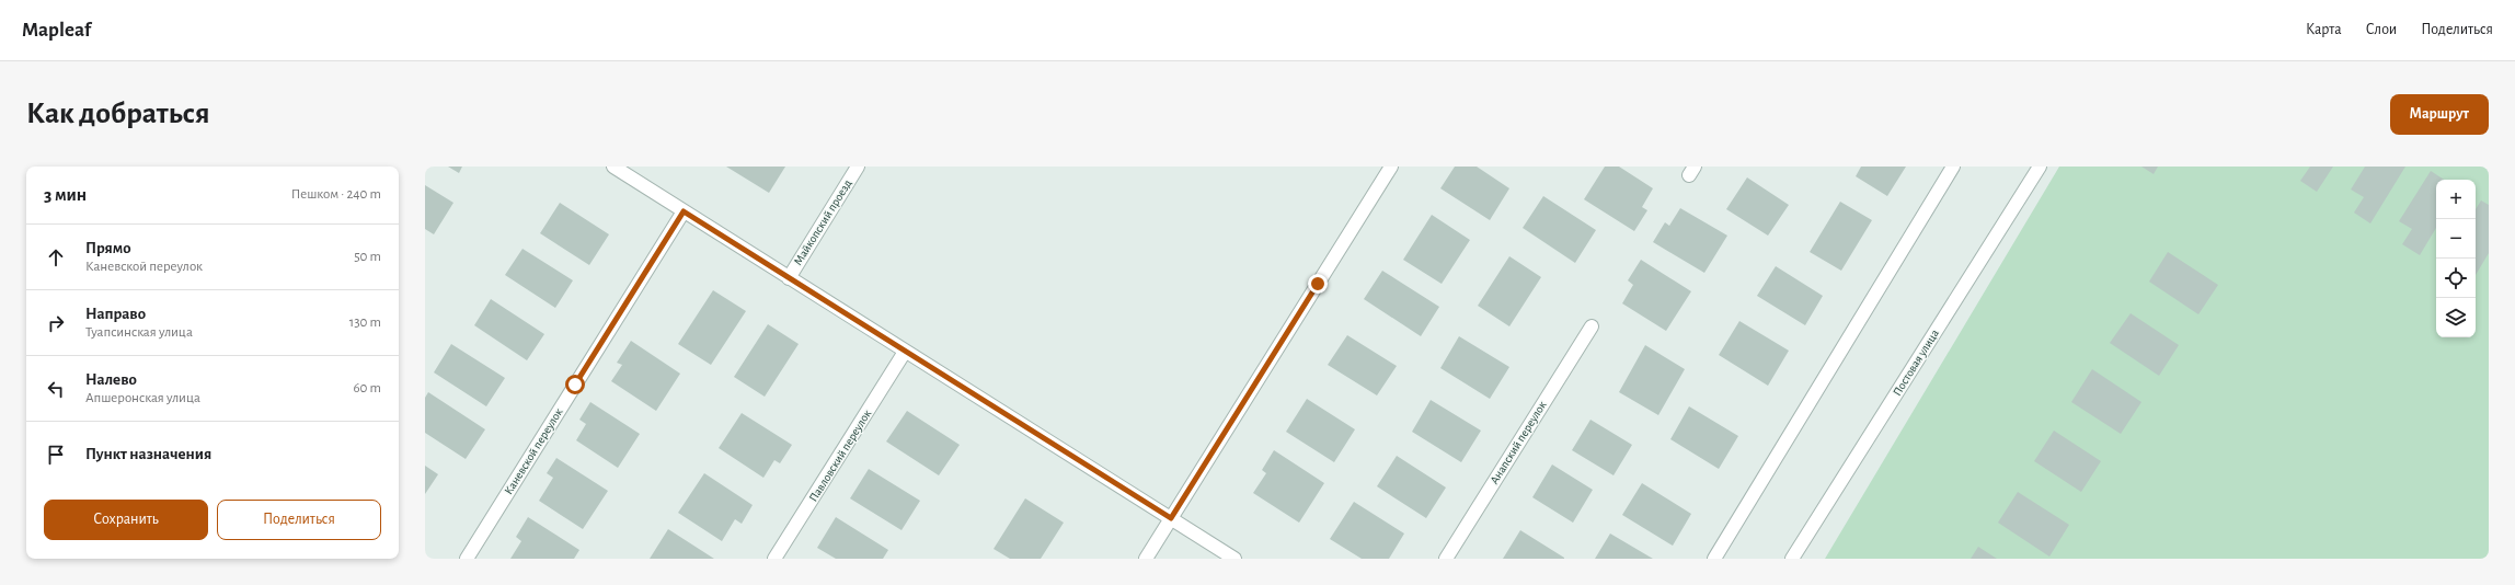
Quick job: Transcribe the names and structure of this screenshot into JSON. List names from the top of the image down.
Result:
{
  "streets": {
    "street": [
      "Майкопский проезд",
      "Постовая улица",
      "Анапский переулок",
      "Каневской переулок",
      "Павловский переулок"
    ]
  },
  "page": {
    "header": "Mapleaf",
    "nav": ["Карта", "Слои", "Поделиться"],
    "buttons": [
      "Маршрут",
      ["Сохранить", "Поделиться"]
    ],
    "title": "Как добраться",
    "heading": ["3 мин", "Пешком · 240 m"],
    "map_buttons": ["+", "−"],
    "list": [
      ["Прямо", "Каневской переулок", "50 m"],
      ["Направо", "Туапсинская улица", "130 m"],
      ["Налево", "Апшеронская улица", "60 m"],
      "Пункт назначения"
    ]
  }
}
